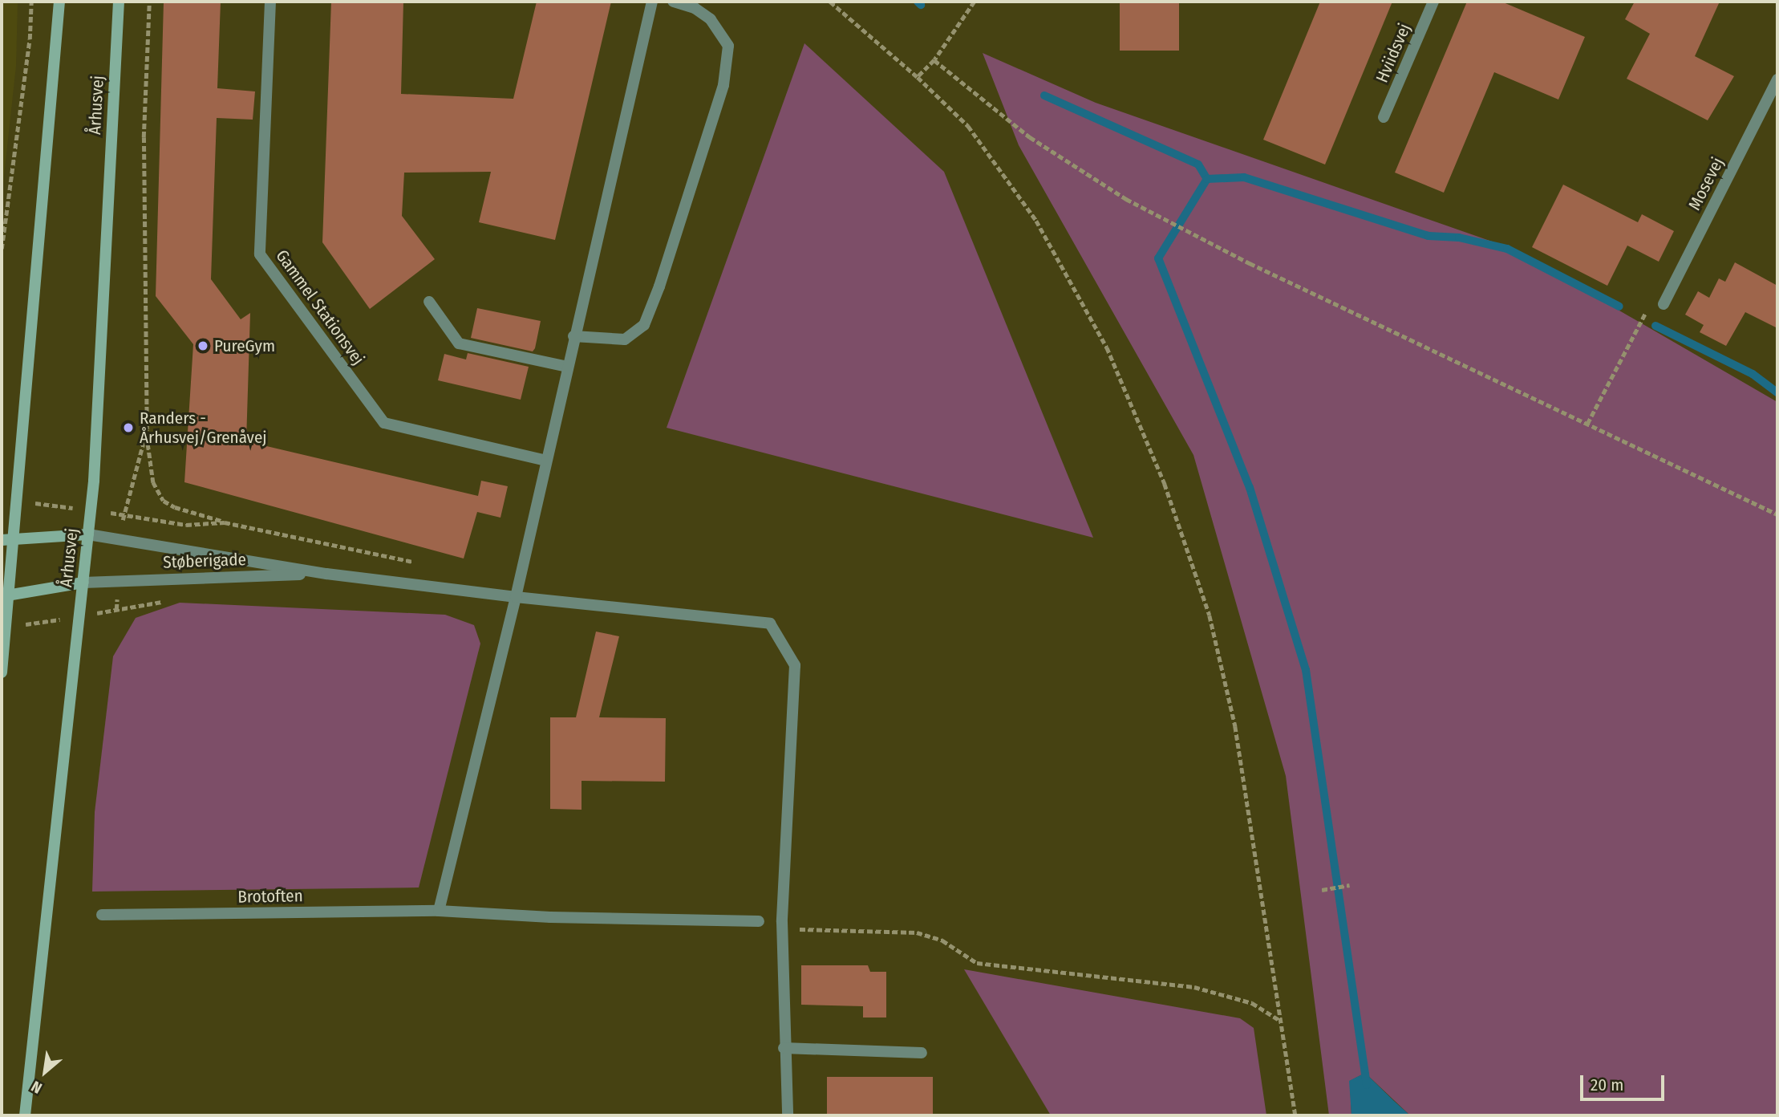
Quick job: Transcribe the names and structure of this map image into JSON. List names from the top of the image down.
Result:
{
  "streets": {
    "main road": ["Århusvej"],
    "street": [
      "Hviidsvej",
      "Mosevej",
      "Gammel Stationsvej",
      "Støberigade",
      "Brotoften"
    ]
  },
  "crossings": [
    ["Århusvej", "Støberigade"]
  ],
  "places": ["PureGym", "Randers - Århusvej/Grenåvej"],
  "scale_bar": "20 m",
  "north": "bottom left"
}
